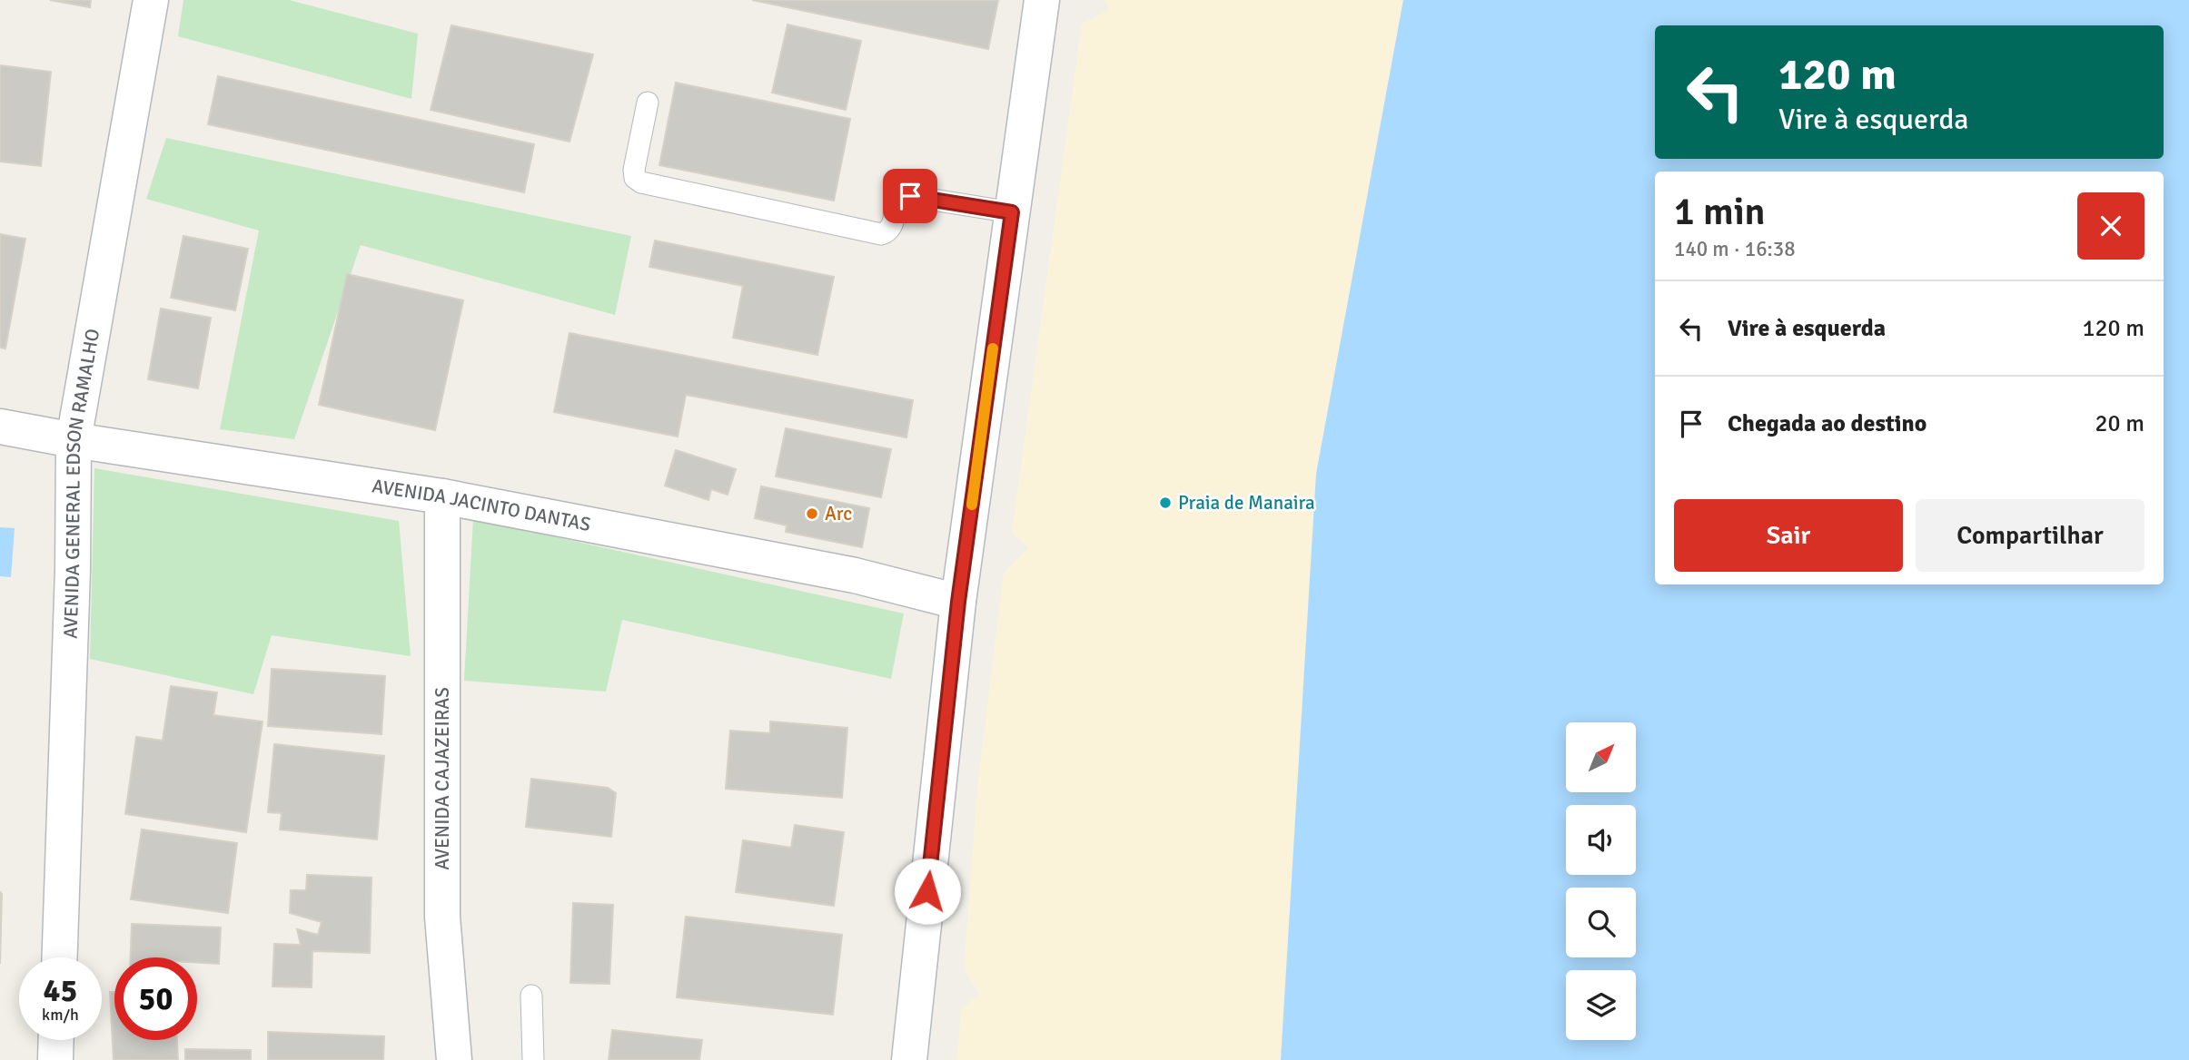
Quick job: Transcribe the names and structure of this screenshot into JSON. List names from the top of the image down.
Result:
{
  "streets": {
    "main road": ["AVENIDA GENERAL EDSON RAMALHO", "AVENIDA JACINTO DANTAS", "AVENIDA CAJAZEIRAS"]
  },
  "crossings": [
    ["AVENIDA GENERAL EDSON RAMALHO", "AVENIDA JACINTO DANTAS"],
    ["AVENIDA JACINTO DANTAS", "AVENIDA CAJAZEIRAS"]
  ],
  "places": ["Praia de Manaira", "Arc"],
  "north": "top right",
  "page": {
    "turn": ["120 m", "Vire à esquerda"],
    "heading": ["1 min", "140 m · 16:38"],
    "list": [
      {
        "name": "Vire à esquerda",
        "value": "120 m"
      },
      {
        "name": "Chegada ao destino",
        "value": "20 m"
      }
    ],
    "buttons": ["Sair", "Compartilhar"],
    "speed": "45 km/h",
    "limit": "50"
  }
}
